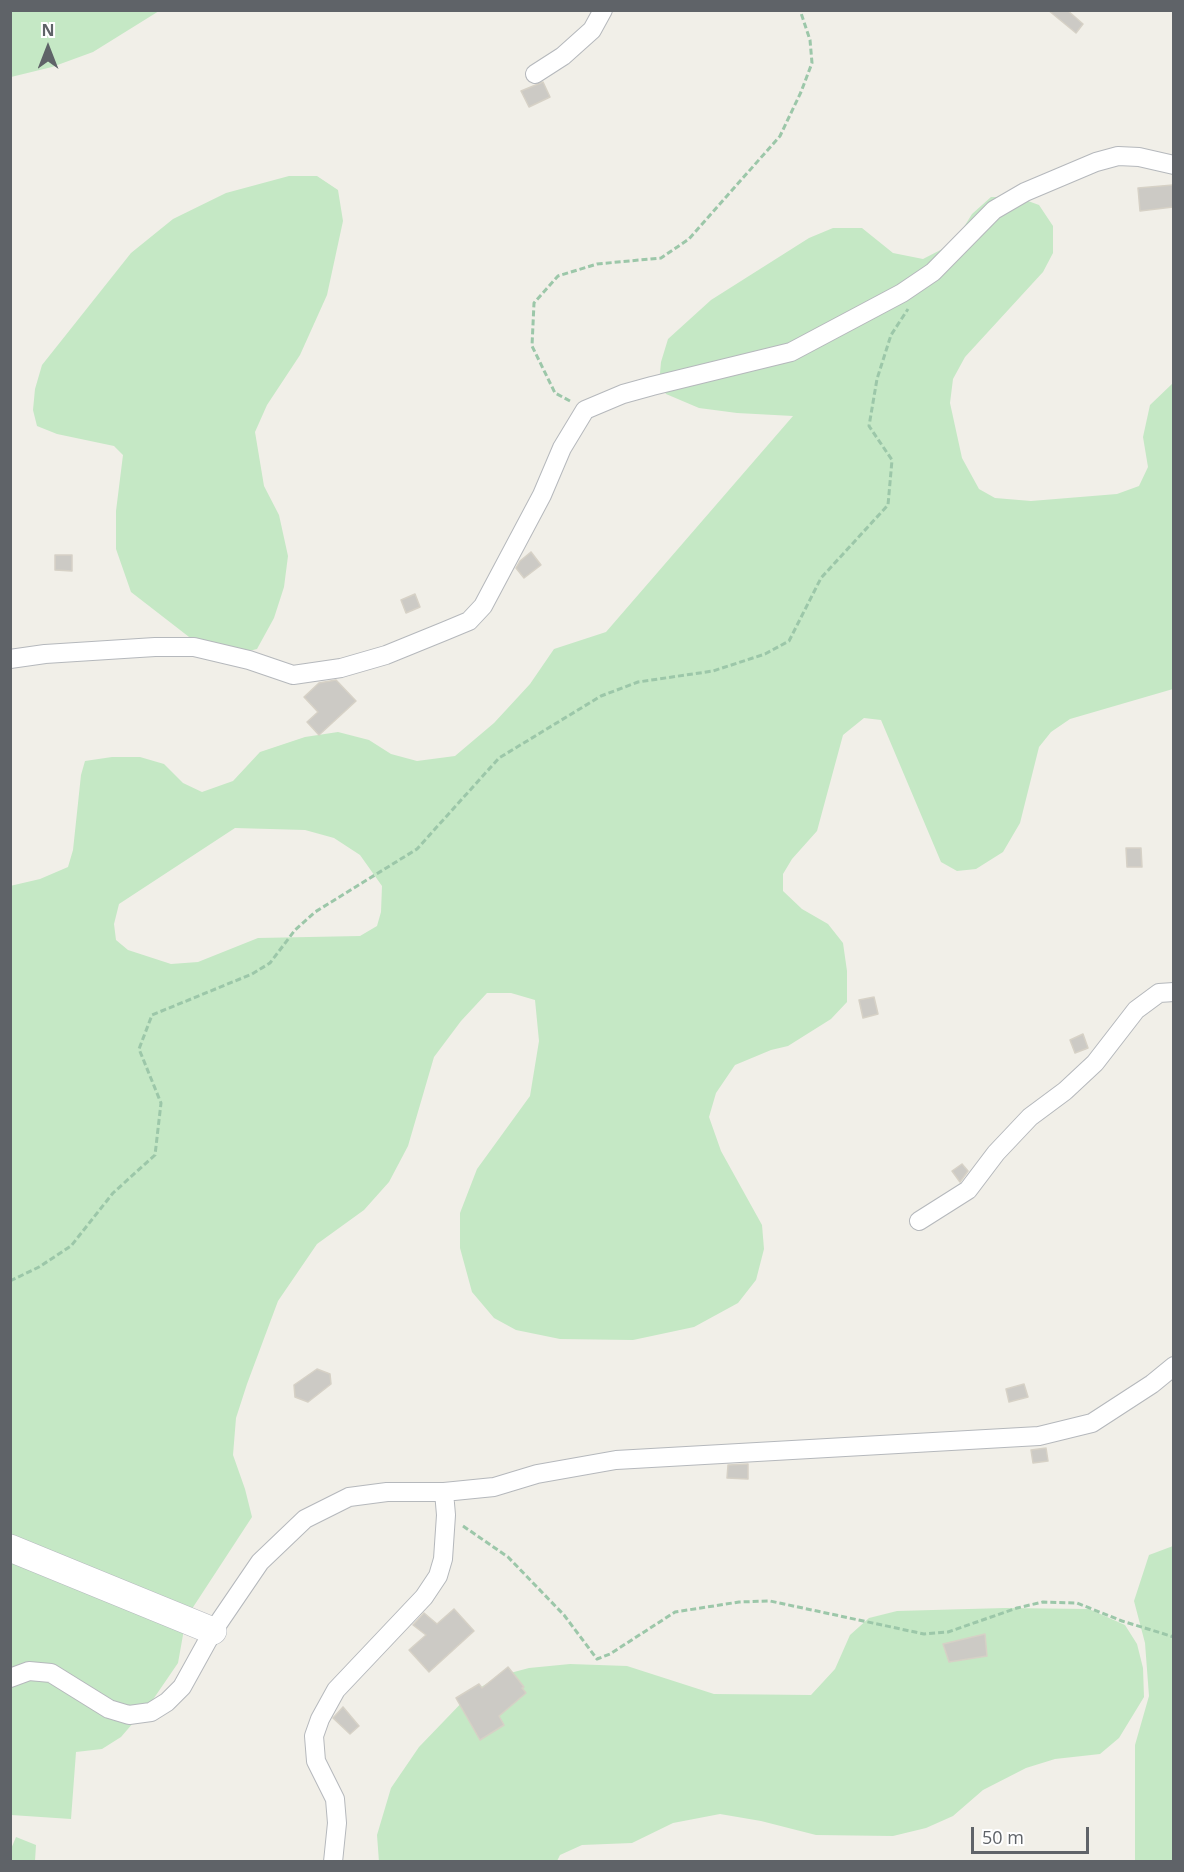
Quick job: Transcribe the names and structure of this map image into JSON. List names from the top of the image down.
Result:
{
  "scale_bar": "50 m",
  "north": "top"
}
